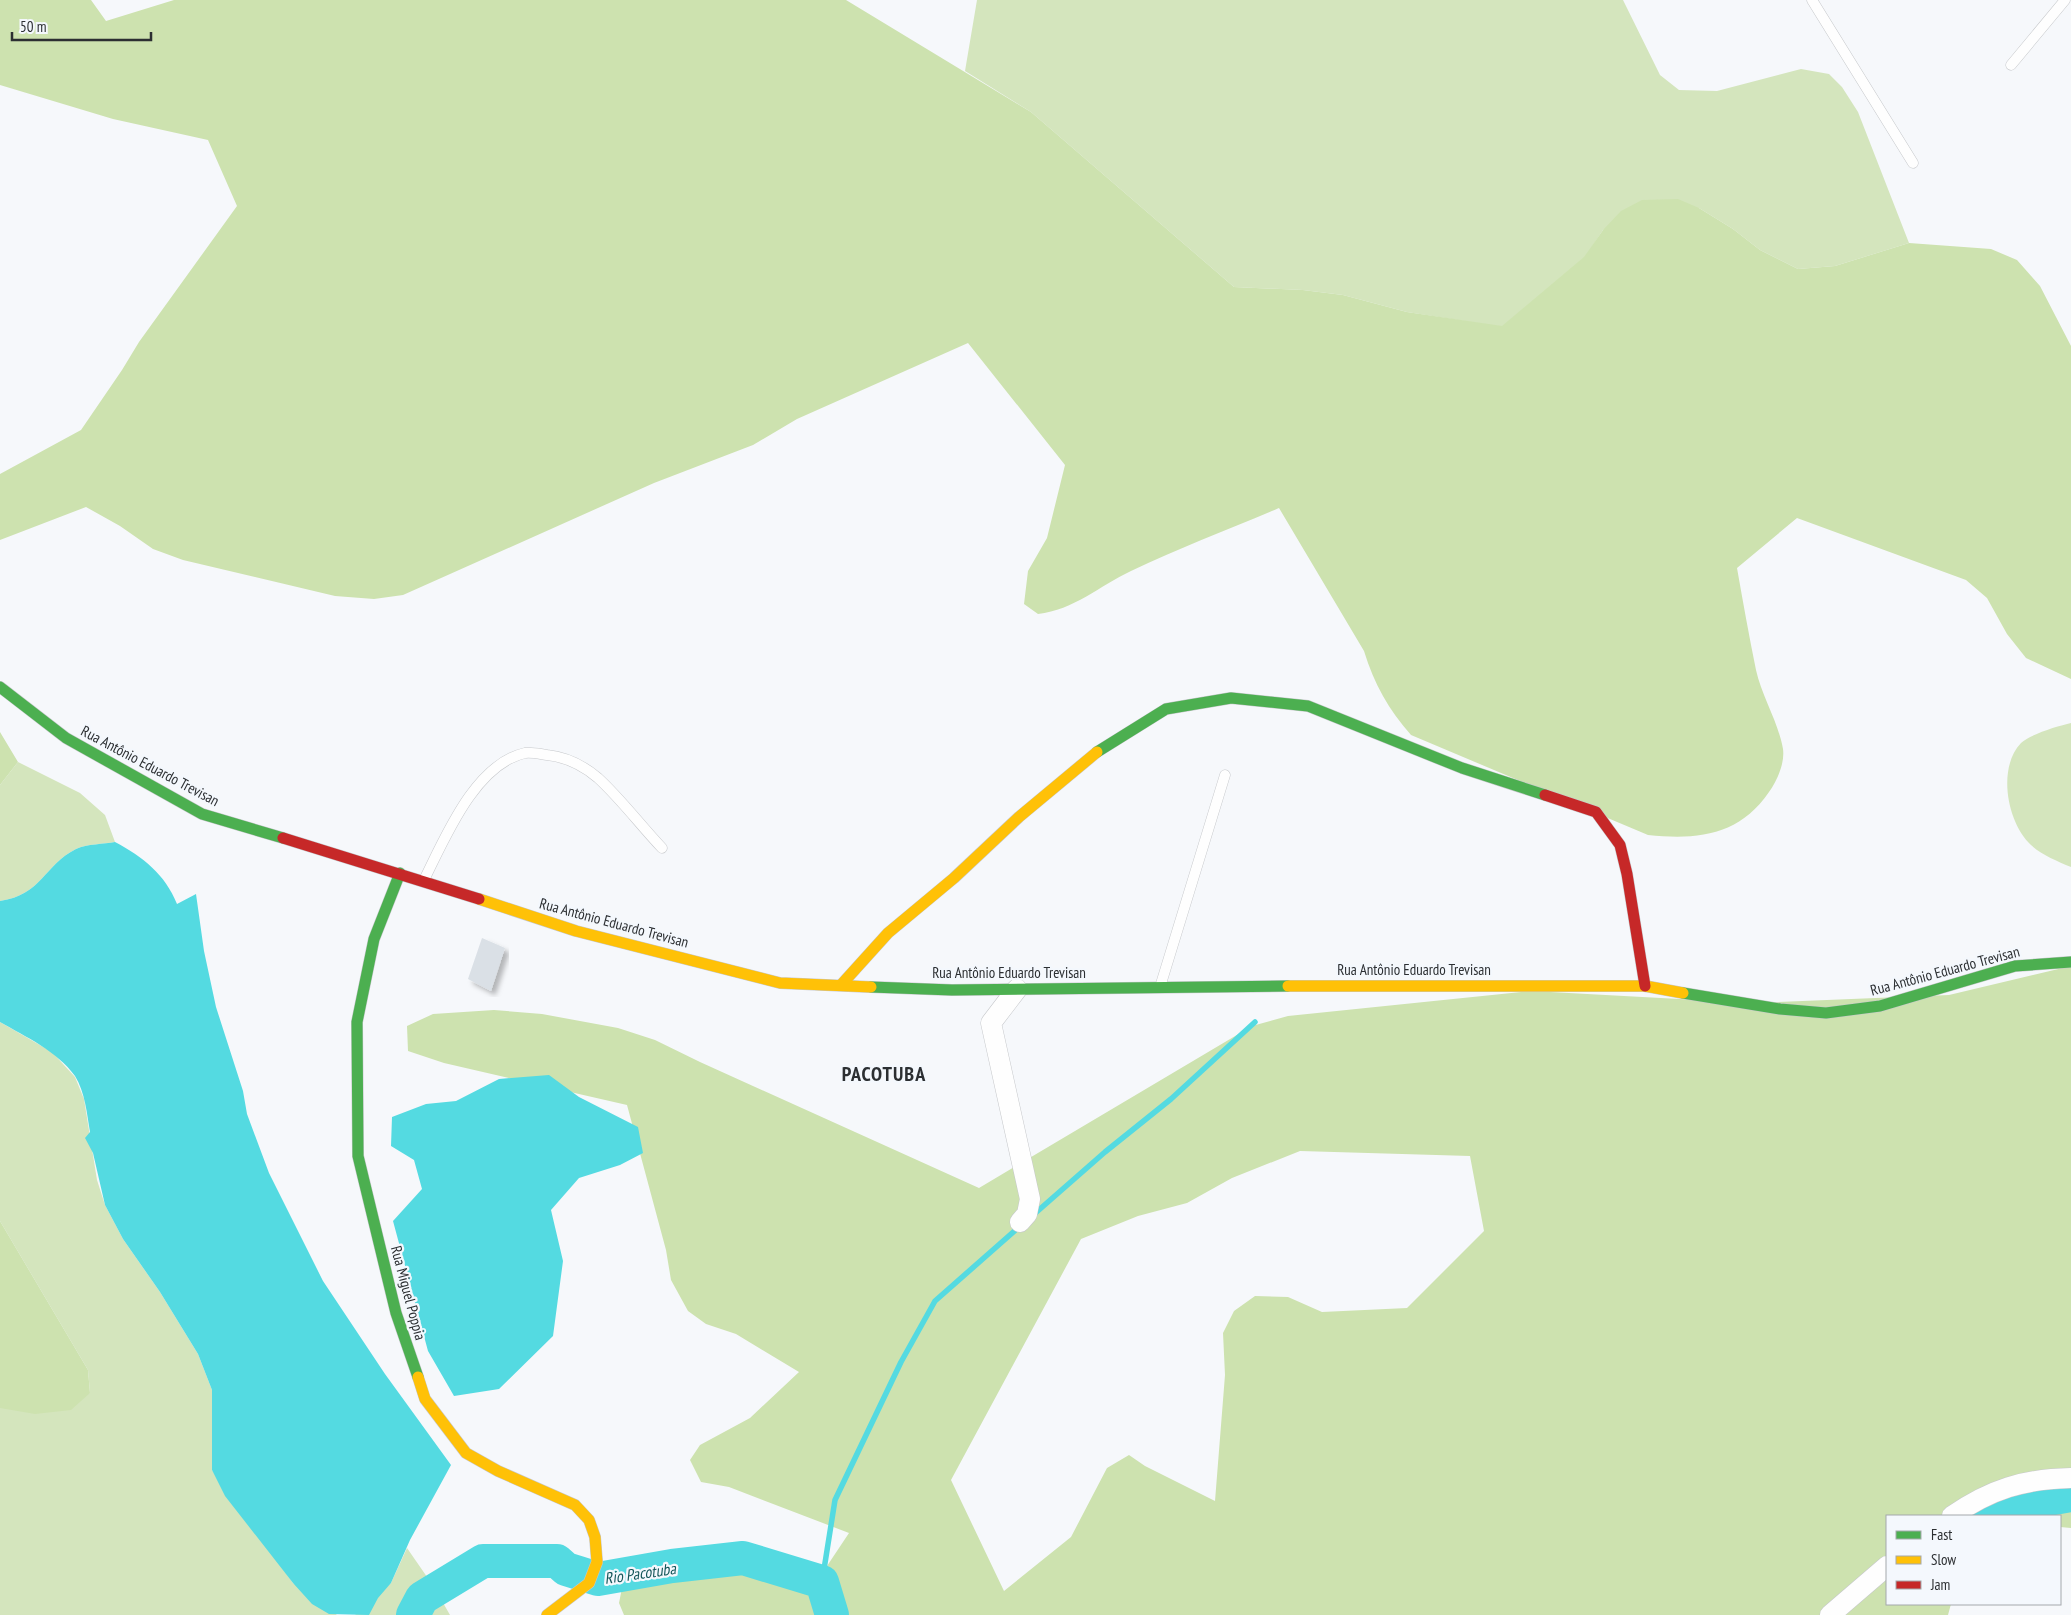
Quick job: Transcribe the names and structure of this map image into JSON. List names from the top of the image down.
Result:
{
  "streets": {
    "street": ["Rua Antônio Eduardo Trevisan", "Rua Miguel Poppia"]
  },
  "crossings": [
    ["Rua Antônio Eduardo Trevisan", "Rua Miguel Poppia"]
  ],
  "districts": ["PACOTUBA"],
  "water": ["Rio Pacotuba"],
  "legend": ["Fast", "Slow", "Jam"],
  "scale_bar": "50 m"
}
